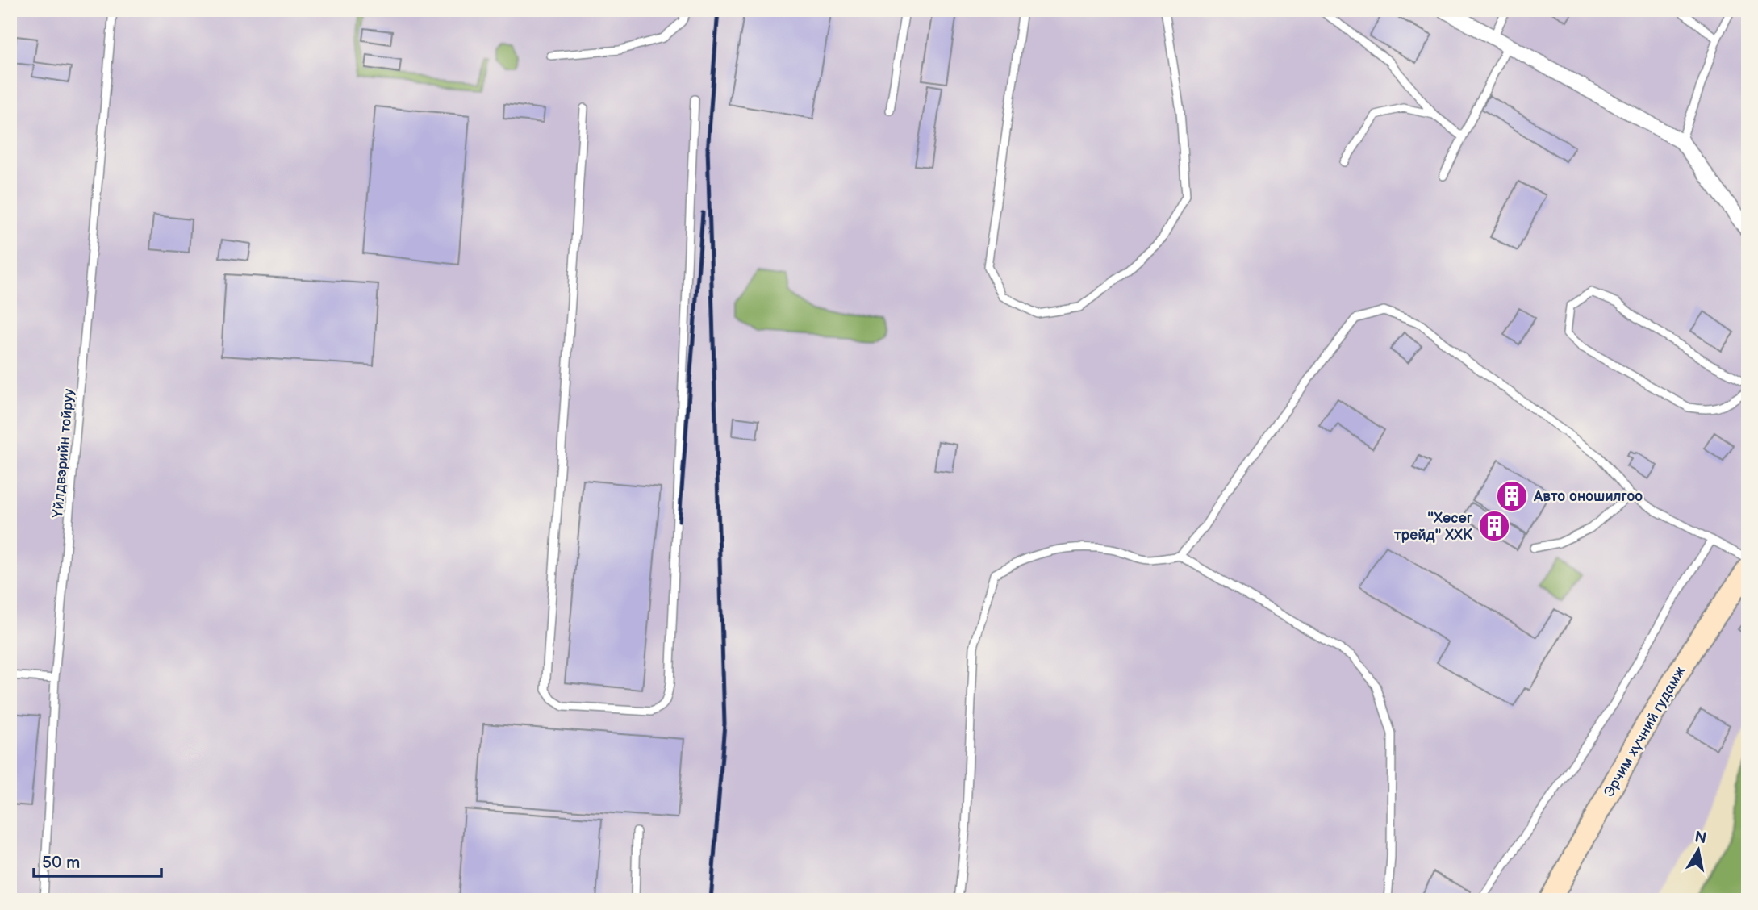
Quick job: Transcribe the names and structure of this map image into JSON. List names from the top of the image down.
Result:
{
  "streets": {
    "main road": ["Эрчим хүчний гудамж"],
    "lane": ["Үйлдвэрийн тойруу"]
  },
  "places": {
    "building": ["Авто оношилгоо", "\"Хөсөг трейд\" ХХК"]
  },
  "scale_bar": "50 m",
  "north": "top"
}
